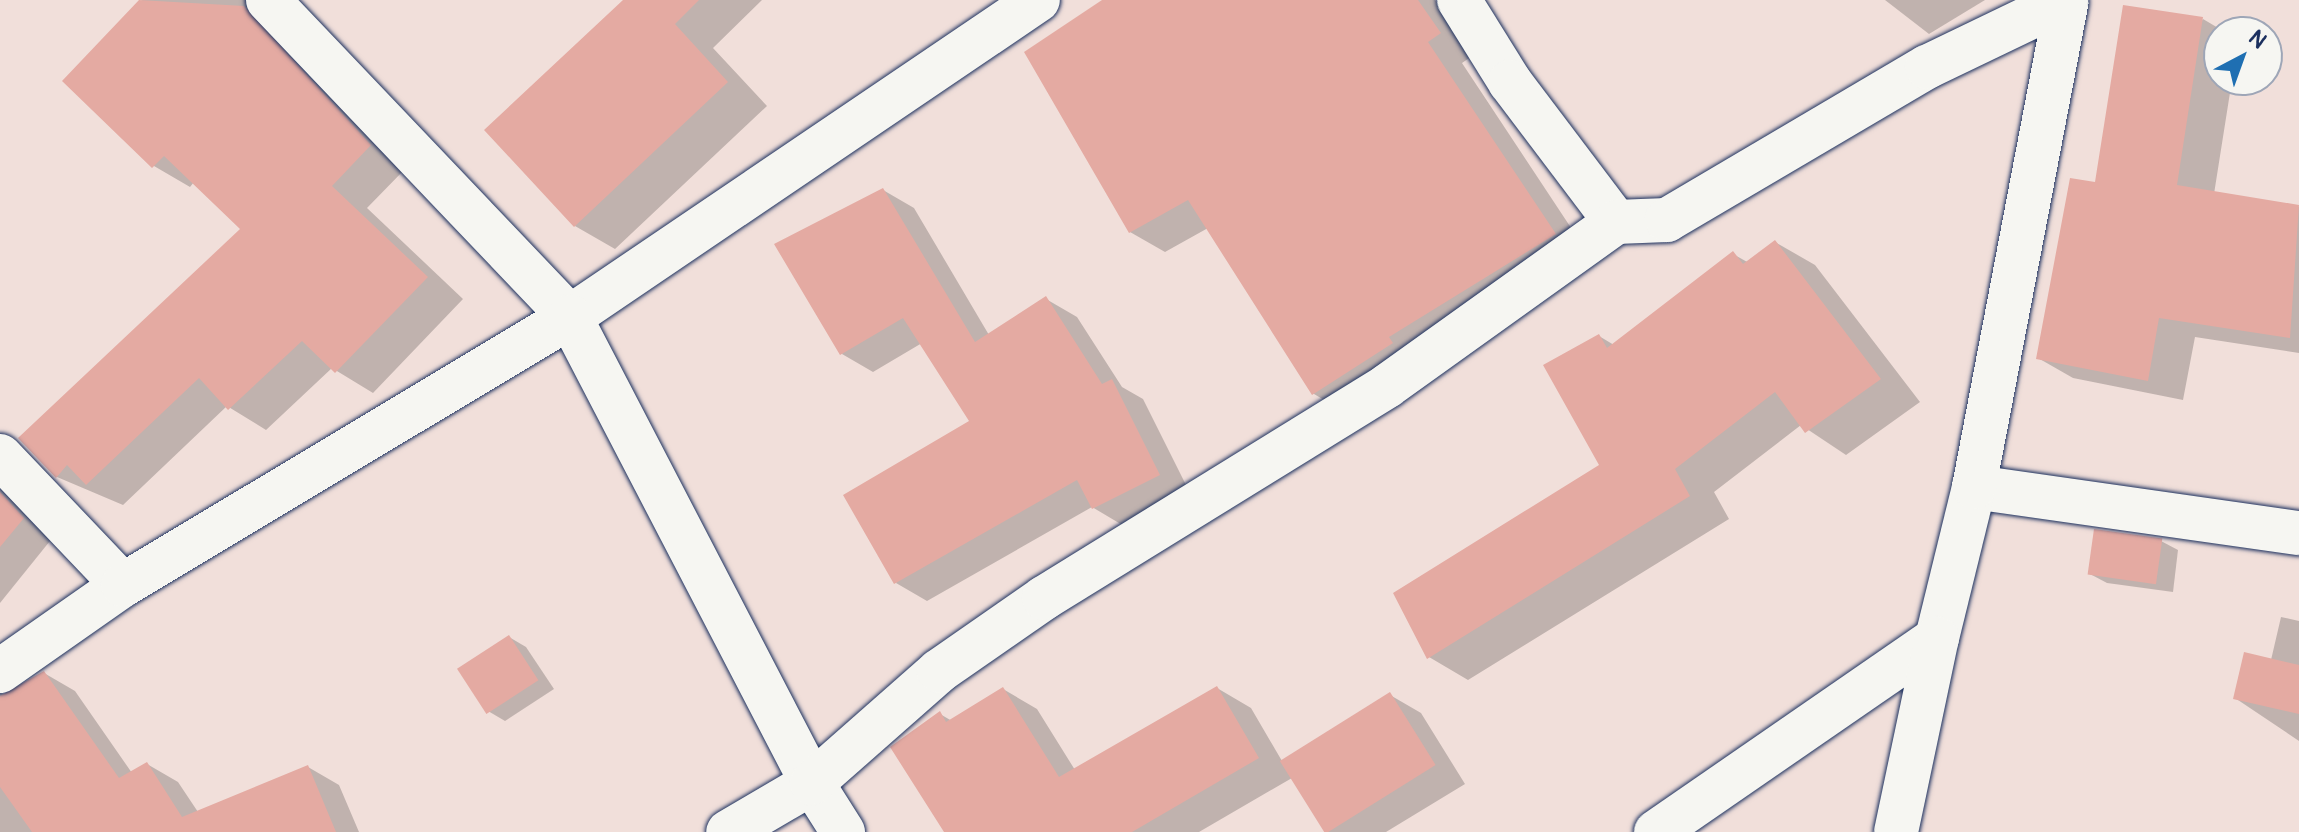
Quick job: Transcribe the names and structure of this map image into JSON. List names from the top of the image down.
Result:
{
  "north": "top right"
}
